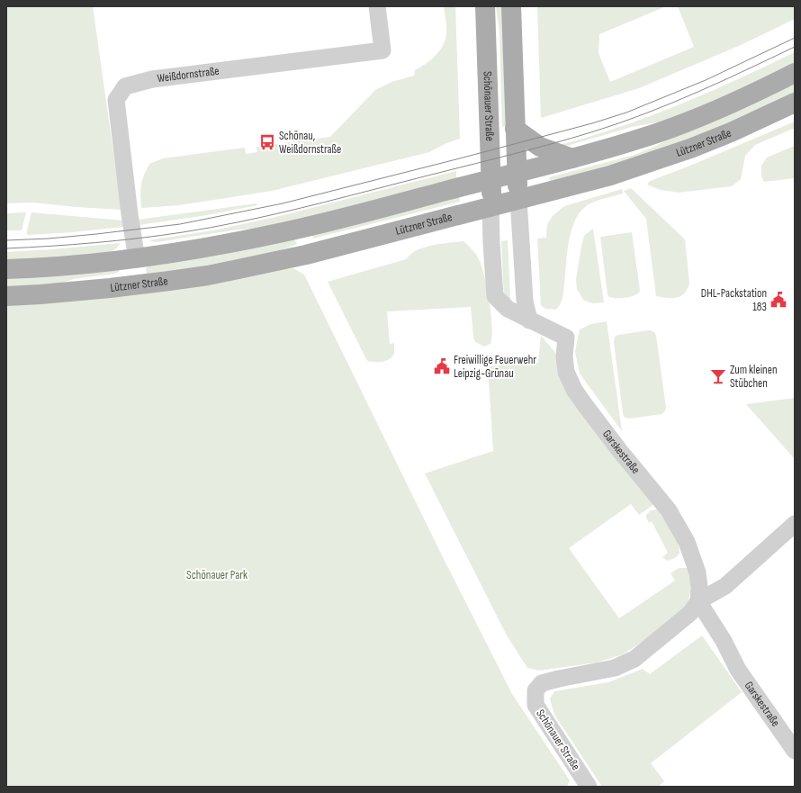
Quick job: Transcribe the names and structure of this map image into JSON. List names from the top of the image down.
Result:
{
  "streets": {
    "main road": ["Schönauer Straße", "Lützner Straße"],
    "street": ["Weißdornstraße", "Garskestraße"]
  },
  "crossings": [
    ["Weißdornstraße", "Lützner Straße"],
    ["Schönauer Straße", "Lützner Straße"],
    ["Schönauer Straße", "Garskestraße"],
    ["Lützner Straße", "Garskestraße"]
  ],
  "parks": ["Schönauer Park"],
  "places": {
    "bus stop": ["Schönau, Weißdornstraße"],
    "public building": ["DHL-Packstation 183", "Freiwillige Feuerwehr Leipzig-Grünau"],
    "bar": ["Zum kleinen Stübchen"]
  }
}
